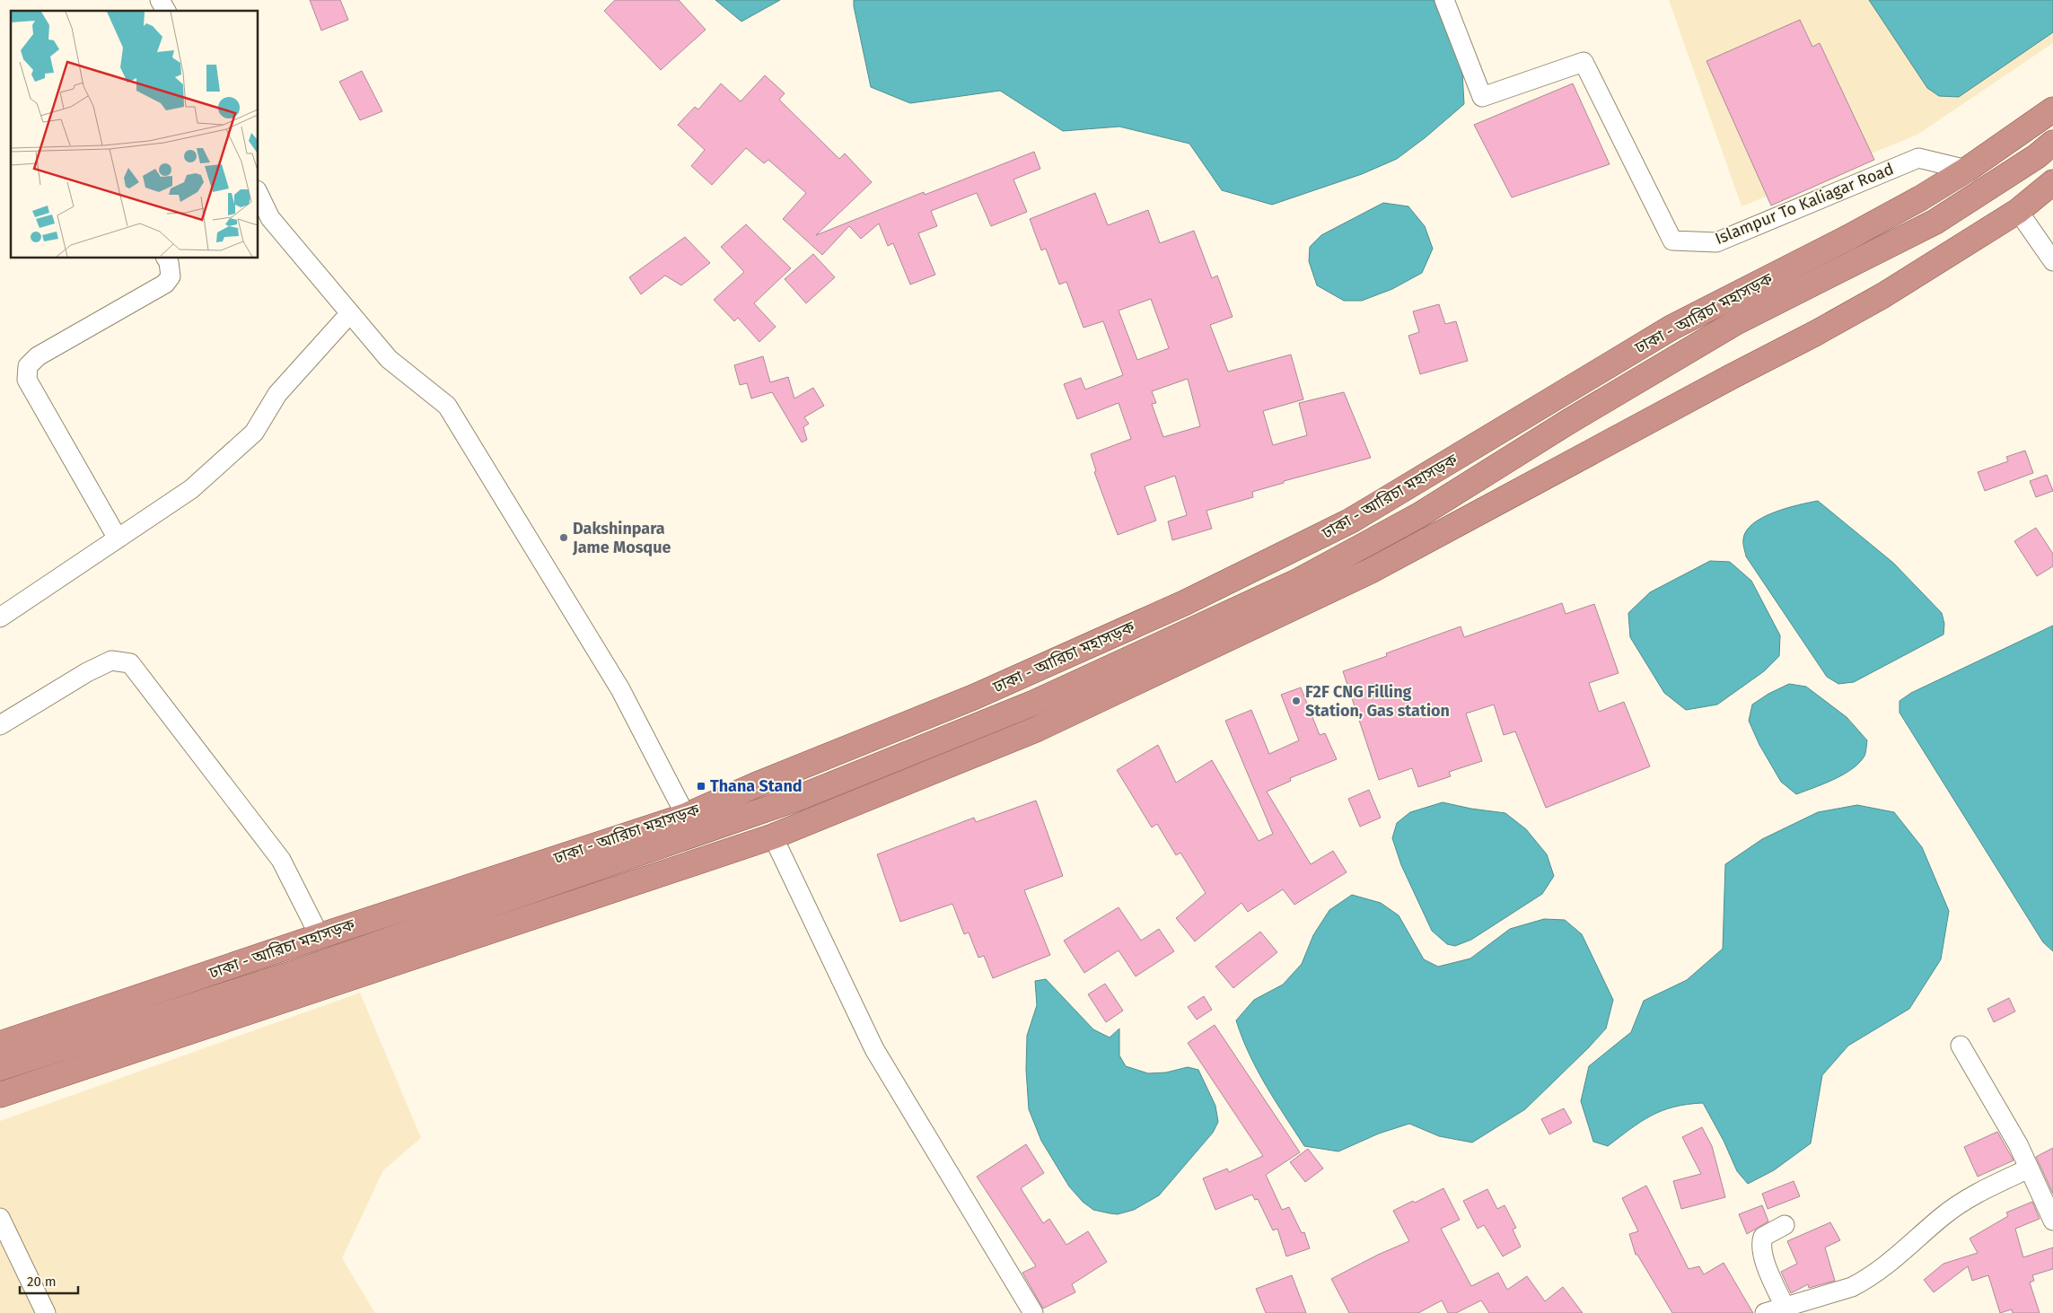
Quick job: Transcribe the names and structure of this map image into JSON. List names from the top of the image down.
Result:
{
  "streets": {
    "highway": ["ঢাকা - আরিচা মহাসড়ক"],
    "street": ["Islampur To Kaliagar Road"]
  },
  "crossings": [
    ["Islampur To Kaliagar Road", "ঢাকা - আরিচা মহাসড়ক"]
  ],
  "places": {
    "other": ["Dakshinpara Jame Mosque", "F2F CNG Filling Station, Gas station"],
    "transit": ["Thana Stand"]
  },
  "scale_bar": "20 m"
}
